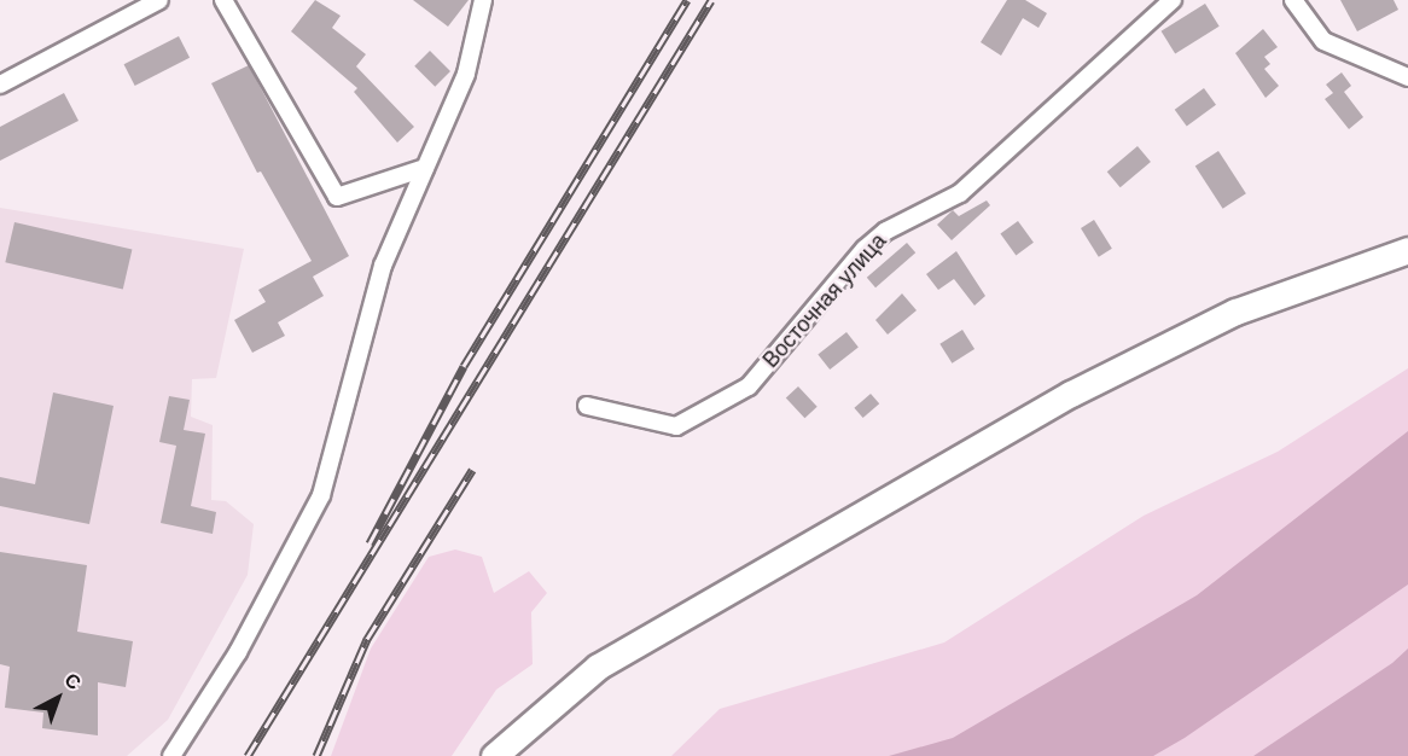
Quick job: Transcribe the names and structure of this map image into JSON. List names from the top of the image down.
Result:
{
  "streets": {
    "street": ["Восточная улица"]
  },
  "north": "top right"
}
